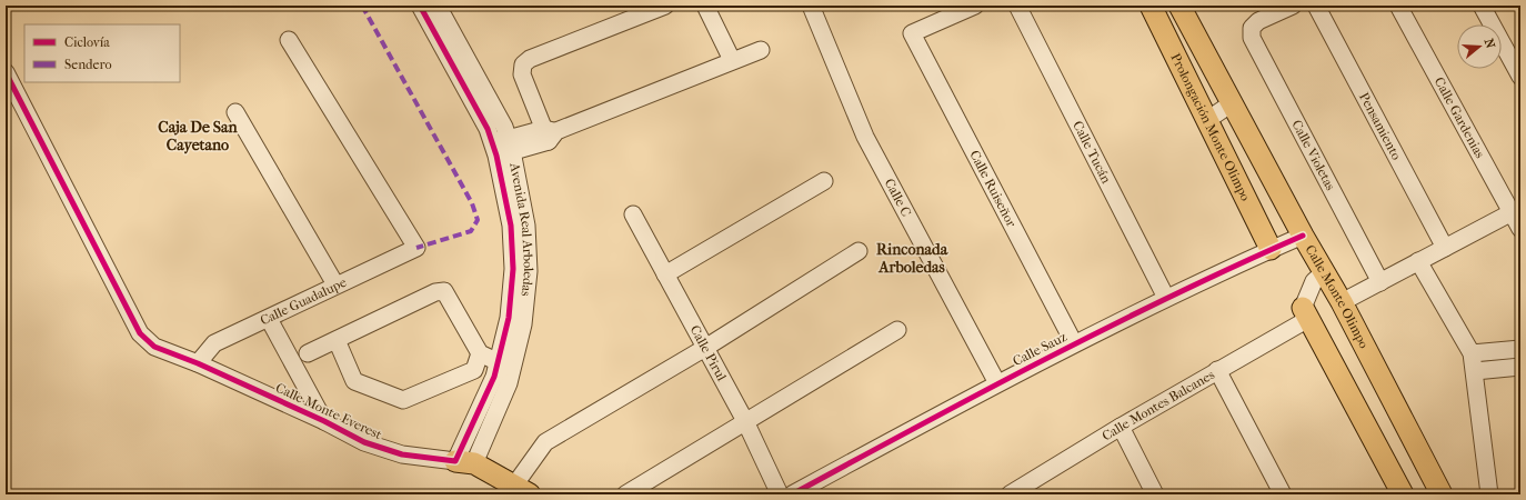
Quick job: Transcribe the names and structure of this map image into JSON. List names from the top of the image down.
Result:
{
  "streets": {
    "main road": ["Prolongación Monte Olimpo", "Calle Monte Olimpo", "Calle Monte Everest"],
    "street": [
      "Calle Gardenias",
      "Pensamiento",
      "Calle Tucán",
      "Calle Violetas",
      "Calle Ruiseñor",
      "Calle C",
      "Avenida Real Arboledas",
      "Calle Guadalupe",
      "Calle Sauz",
      "Calle Pirul",
      "Calle Montes Balcanes"
    ]
  },
  "crossings": [
    ["Prolongación Monte Olimpo", "Calle Sauz"],
    ["Calle Tucán", "Calle Sauz"],
    ["Calle Ruiseñor", "Calle Sauz"],
    ["Calle C", "Calle Sauz"],
    ["Avenida Real Arboledas", "Calle Monte Everest"],
    ["Calle Monte Olimpo", "Calle Sauz"],
    ["Calle Guadalupe", "Calle Monte Everest"]
  ],
  "districts": ["Caja De San Cayetano", "Rinconada Arboledas"],
  "legend": ["Ciclovía", "Sendero"],
  "north": "right"
}
